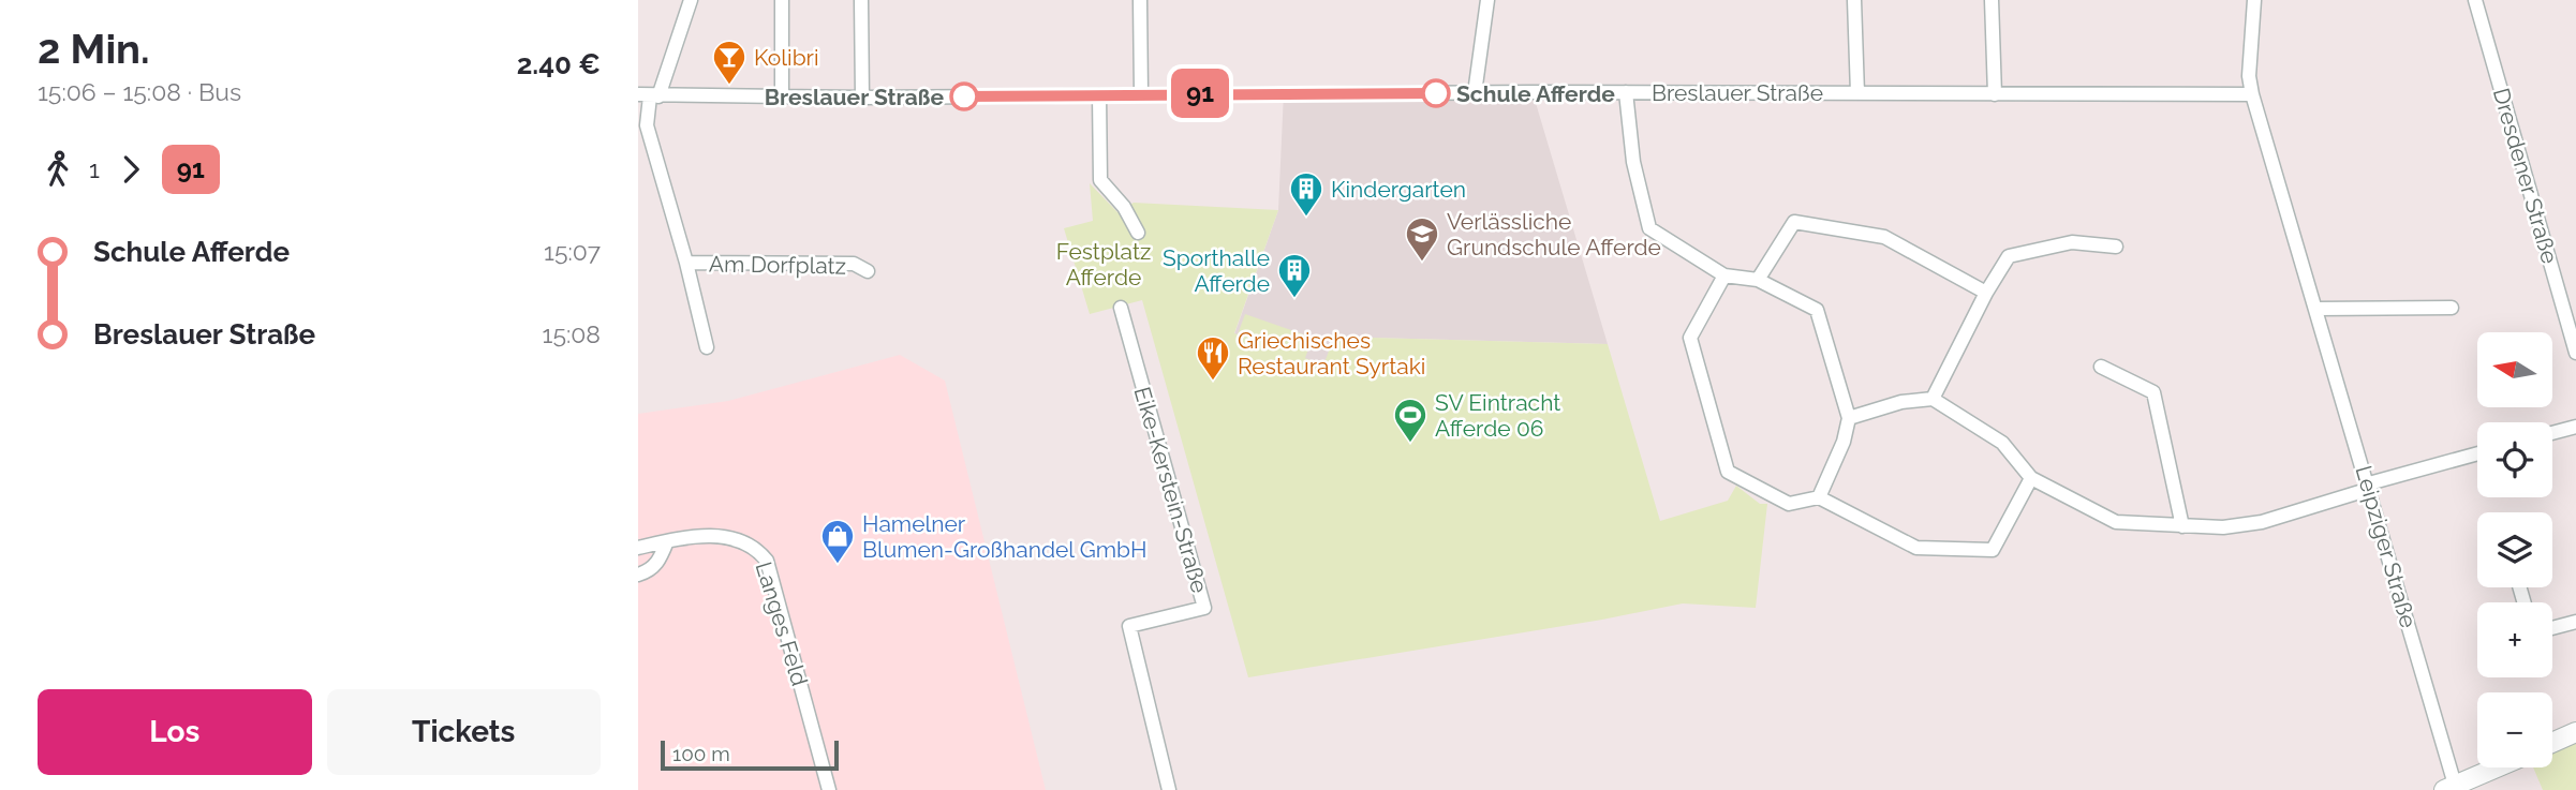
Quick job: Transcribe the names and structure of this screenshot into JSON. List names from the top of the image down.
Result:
{
  "streets": {
    "street": [
      "Breslauer Straße",
      "Dresdener Straße",
      "Am Dorfplatz",
      "Eike-Kerstein-Straße",
      "Leipziger Straße",
      "Langes Feld"
    ]
  },
  "crossings": [
    ["Breslauer Straße", "Leipziger Straße"]
  ],
  "parks": ["Festplatz Afferde"],
  "places": {
    "bar": ["Kolibri"],
    "other": ["Schule Afferde", "Breslauer Straße"],
    "building": ["Kindergarten", "Sporthalle Afferde"],
    "school or university": ["Verlässliche Grundschule Afferde"],
    "restaurant": ["Griechisches Restaurant Syrtaki"],
    "sports": ["SV Eintracht Afferde 06"],
    "shop": ["Hamelner Blumen-Großhandel GmbH"]
  },
  "lines": ["bus line 91"],
  "scale_bar": "100 m",
  "north": "left",
  "page": {
    "heading": ["2 Min.", "15:06 – 15:08 · Bus", "2.40 €"],
    "on_map": "91",
    "legs": ["1", "91"],
    "list": [
      {
        "name": "Schule Afferde",
        "value": "15:07"
      },
      {
        "name": "Breslauer Straße",
        "value": "15:08"
      }
    ],
    "map_buttons": ["+", "−"],
    "buttons": ["Los", "Tickets"],
    "scale": "100 m"
  }
}
